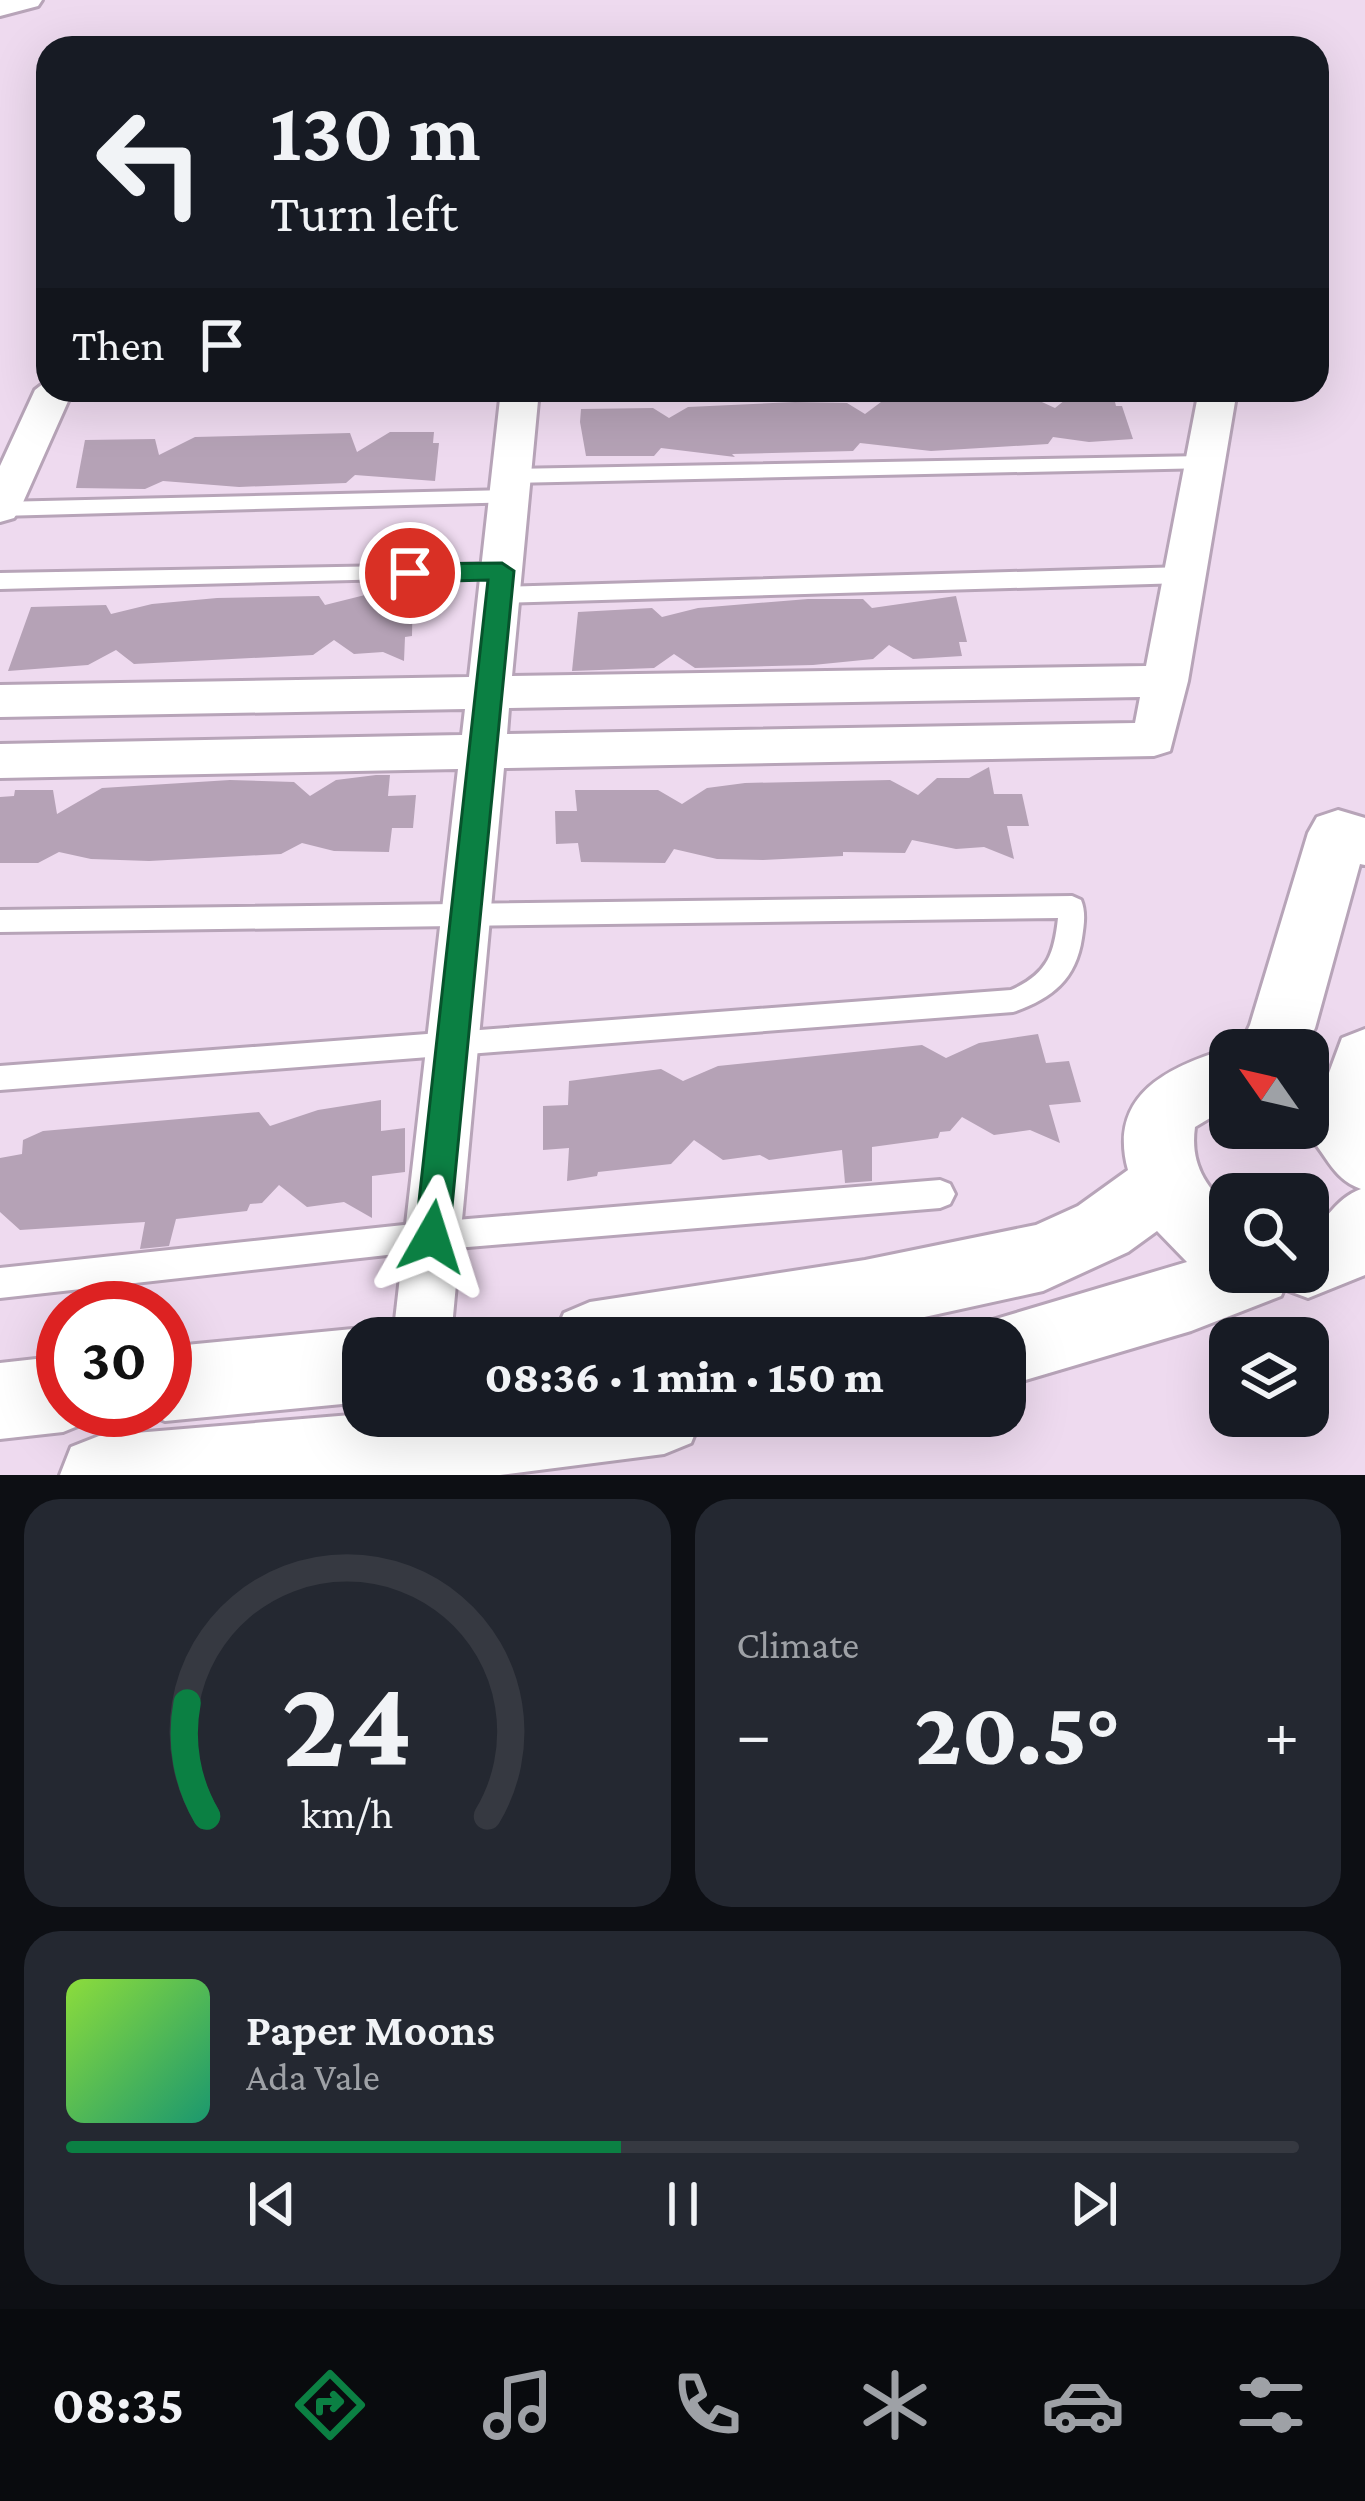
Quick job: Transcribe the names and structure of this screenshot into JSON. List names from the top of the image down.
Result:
{
  "north": "top left",
  "page": {
    "turn": ["130 m", "Turn left"],
    "then": "Then",
    "limit": "30",
    "trip": "08:36 · 1 min · 150 m",
    "tile": "Climate",
    "heat": ["−", "20.5°", "+"],
    "song": ["Paper Moons", "Ada Vale"],
    "tabs": "08:35",
    "gauge": ["24", "km/h"]
  }
}
